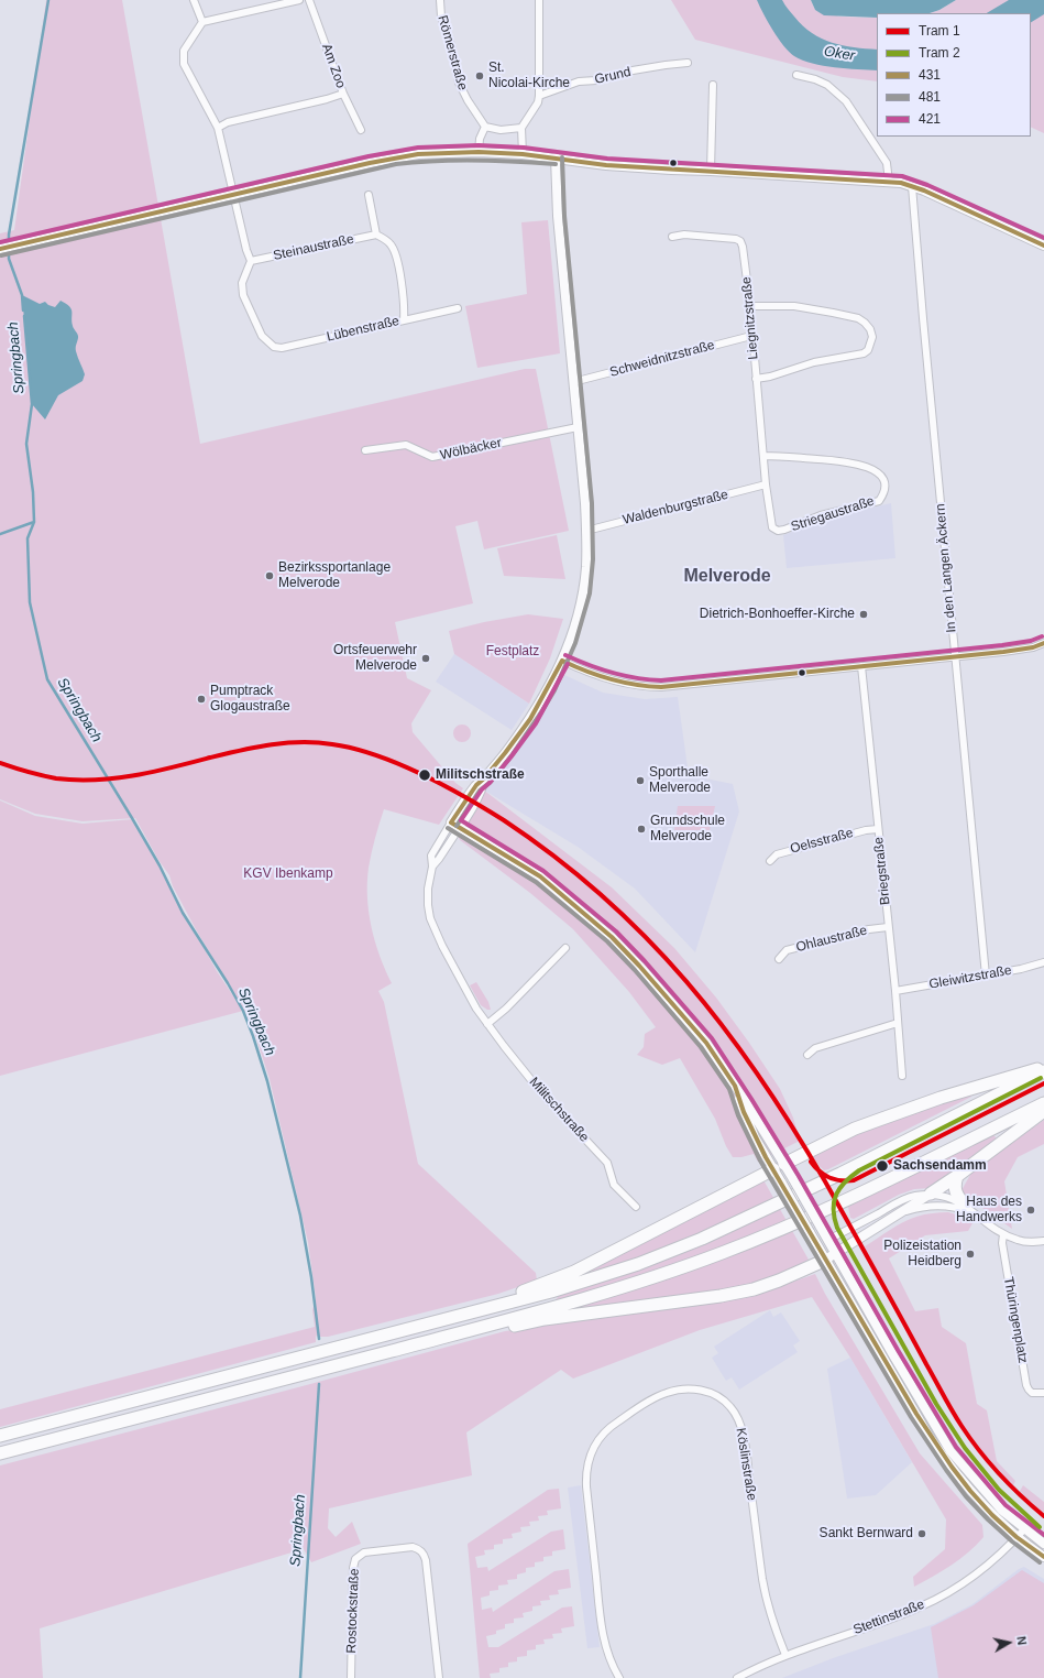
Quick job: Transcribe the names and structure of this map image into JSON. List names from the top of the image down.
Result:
{
  "streets": {
    "street": [
      "Römerstraße",
      "Am Zoo",
      "Grund",
      "Steinaustraße",
      "Liegnitzstraße",
      "Lübenstraße",
      "Schweidnitzstraße",
      "Wölbäcker",
      "Waldenburgstraße",
      "Striegaustraße",
      "In den Langen Äckern",
      "Oelsstraße",
      "Briegstraße",
      "Ohlaustraße",
      "Gleiwitzstraße",
      "Militschstraße",
      "Thüringenplatz",
      "Köslinstraße",
      "Rostockstraße",
      "Stettinstraße"
    ]
  },
  "crossings": [
    ["Steinaustraße", "Lübenstraße"],
    ["Liegnitzstraße", "Schweidnitzstraße"],
    ["Liegnitzstraße", "Waldenburgstraße"],
    ["Liegnitzstraße", "Striegaustraße"],
    ["In den Langen Äckern", "Gleiwitzstraße"],
    ["Oelsstraße", "Briegstraße"],
    ["Briegstraße", "Ohlaustraße"],
    ["Briegstraße", "Gleiwitzstraße"],
    ["Köslinstraße", "Stettinstraße"]
  ],
  "districts": ["Melverode"],
  "water": ["Oker", "Springbach"],
  "parks": ["Festplatz", "KGV Ibenkamp"],
  "places": [
    "St. Nicolai-Kirche",
    "Bezirkssportanlage Melverode",
    "Dietrich-Bonhoeffer-Kirche",
    "Ortsfeuerwehr Melverode",
    "Pumptrack Glogaustraße",
    "Militschstraße",
    "Sporthalle Melverode",
    "Grundschule Melverode",
    "Sachsendamm",
    "Haus des Handwerks",
    "Polizeistation Heidberg",
    "Sankt Bernward"
  ],
  "lines": [
    "transit line 421",
    "transit line 431",
    "transit line 481",
    "tram line 1",
    "tram line 2"
  ],
  "legend": [
    "Tram 1",
    "Tram 2",
    "431",
    "481",
    "421"
  ],
  "north": "right"
}
